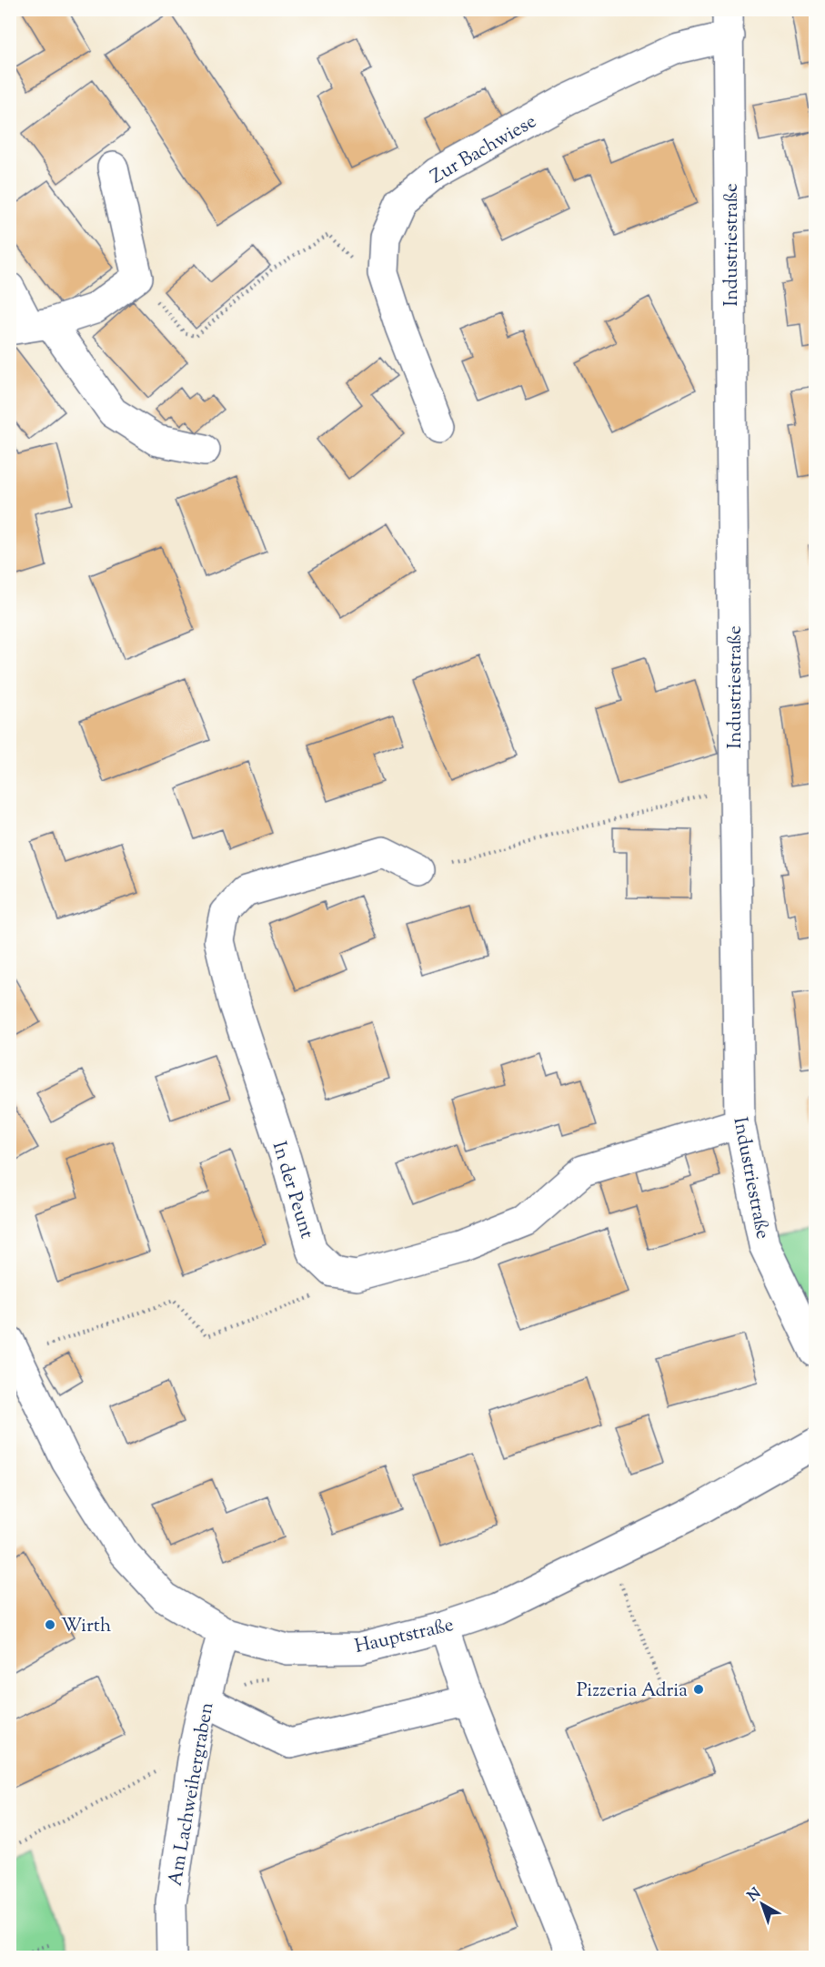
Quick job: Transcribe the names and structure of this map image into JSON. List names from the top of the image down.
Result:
{
  "streets": {
    "street": [
      "Zur Bachwiese",
      "Industriestraße",
      "In der Peunt",
      "Hauptstraße",
      "Am Lachweihergraben"
    ]
  },
  "crossings": [
    ["Zur Bachwiese", "Industriestraße"],
    ["Industriestraße", "In der Peunt"],
    ["Hauptstraße", "Am Lachweihergraben"]
  ],
  "places": ["Wirth", "Pizzeria Adria"],
  "north": "top left"
}
